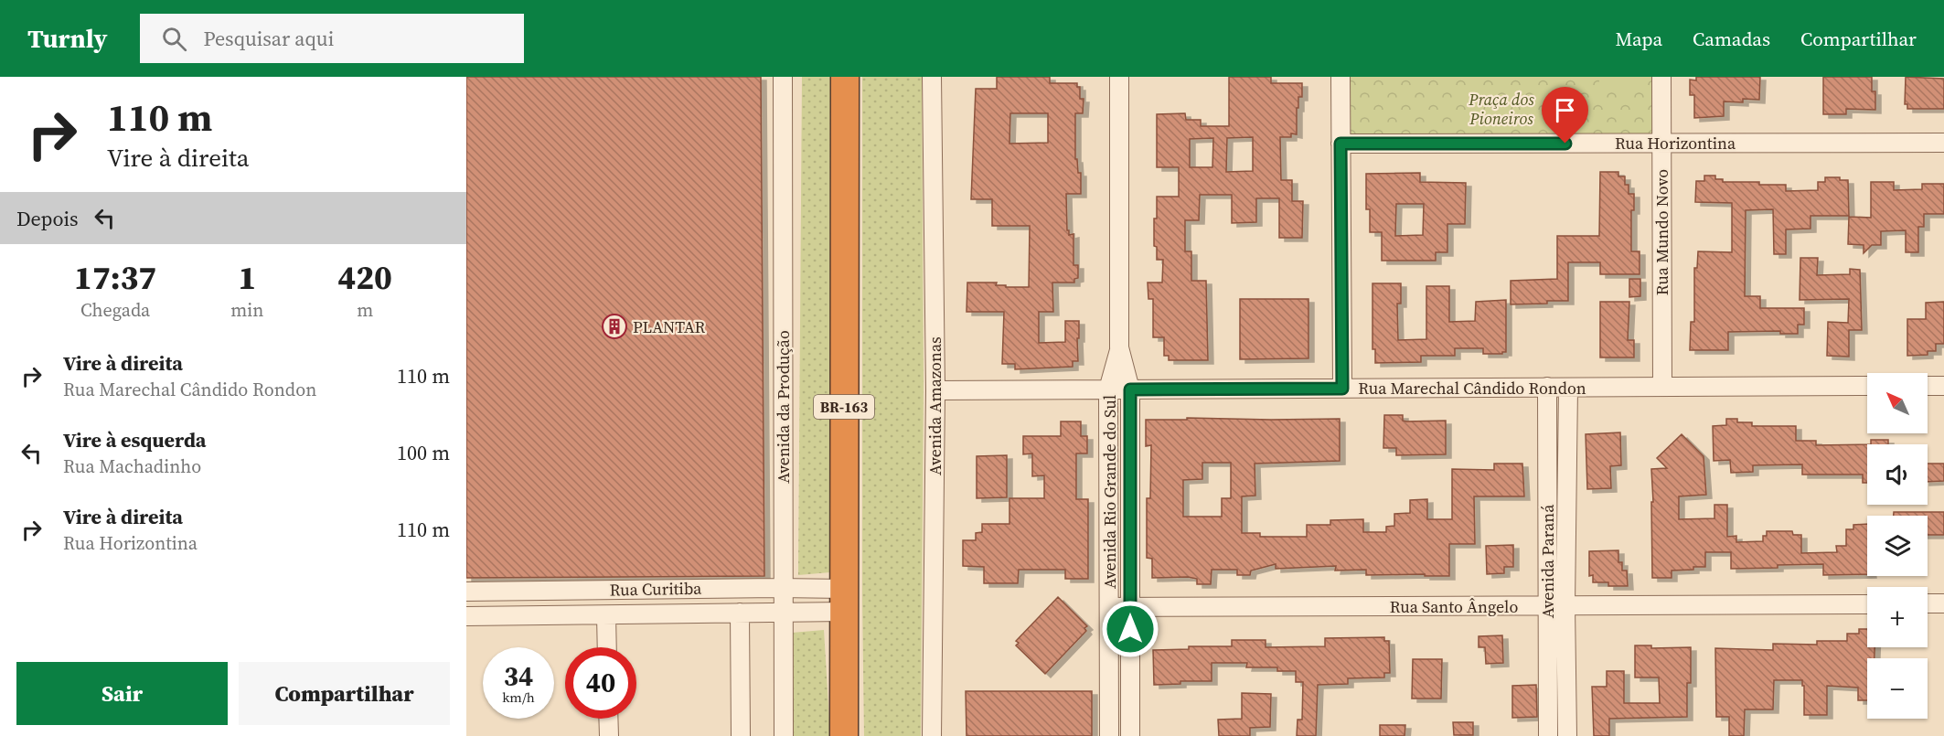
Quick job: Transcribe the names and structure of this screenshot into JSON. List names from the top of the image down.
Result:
{
  "streets": {
    "highway": ["BR-163"],
    "street": [
      "Rua Horizontina",
      "Rua Mundo Novo",
      "Rua Marechal Cândido Rondon",
      "Avenida Amazonas",
      "Avenida da Produção",
      "Avenida Rio Grande do Sul",
      "Avenida Paraná",
      "Rua Curitiba",
      "Rua Santo Ângelo"
    ]
  },
  "crossings": [
    ["Rua Horizontina", "Rua Mundo Novo"],
    ["Rua Mundo Novo", "Rua Marechal Cândido Rondon"],
    ["Rua Marechal Cândido Rondon", "Avenida Amazonas"],
    ["Rua Marechal Cândido Rondon", "Avenida Rio Grande do Sul"],
    ["Rua Marechal Cândido Rondon", "Avenida Paraná"],
    ["Avenida da Produção", "Rua Curitiba"],
    ["BR-163", "Rua Curitiba"],
    ["Avenida Rio Grande do Sul", "Rua Santo Ângelo"],
    ["Avenida Paraná", "Rua Santo Ângelo"]
  ],
  "parks": ["Praça dos Pioneiros"],
  "places": {
    "building": ["PLANTAR"]
  },
  "north": "top left",
  "page": {
    "header": "Turnly",
    "search": "Pesquisar aqui",
    "nav": ["Mapa", "Camadas", "Compartilhar"],
    "turn": ["110 m", "Vire à direita"],
    "then": "Depois",
    "eta": [
      "17:37",
      "Chegada",
      "1",
      "min",
      "420",
      "m"
    ],
    "list": [
      {
        "name": "Vire à direita",
        "note": "Rua Marechal Cândido Rondon",
        "value": "110 m"
      },
      {
        "name": "Vire à esquerda",
        "note": "Rua Machadinho",
        "value": "100 m"
      },
      {
        "name": "Vire à direita",
        "note": "Rua Horizontina",
        "value": "110 m"
      }
    ],
    "map_buttons": ["+", "−"],
    "speed": "34 km/h",
    "limit": "40",
    "buttons": ["Sair", "Compartilhar"]
  }
}
